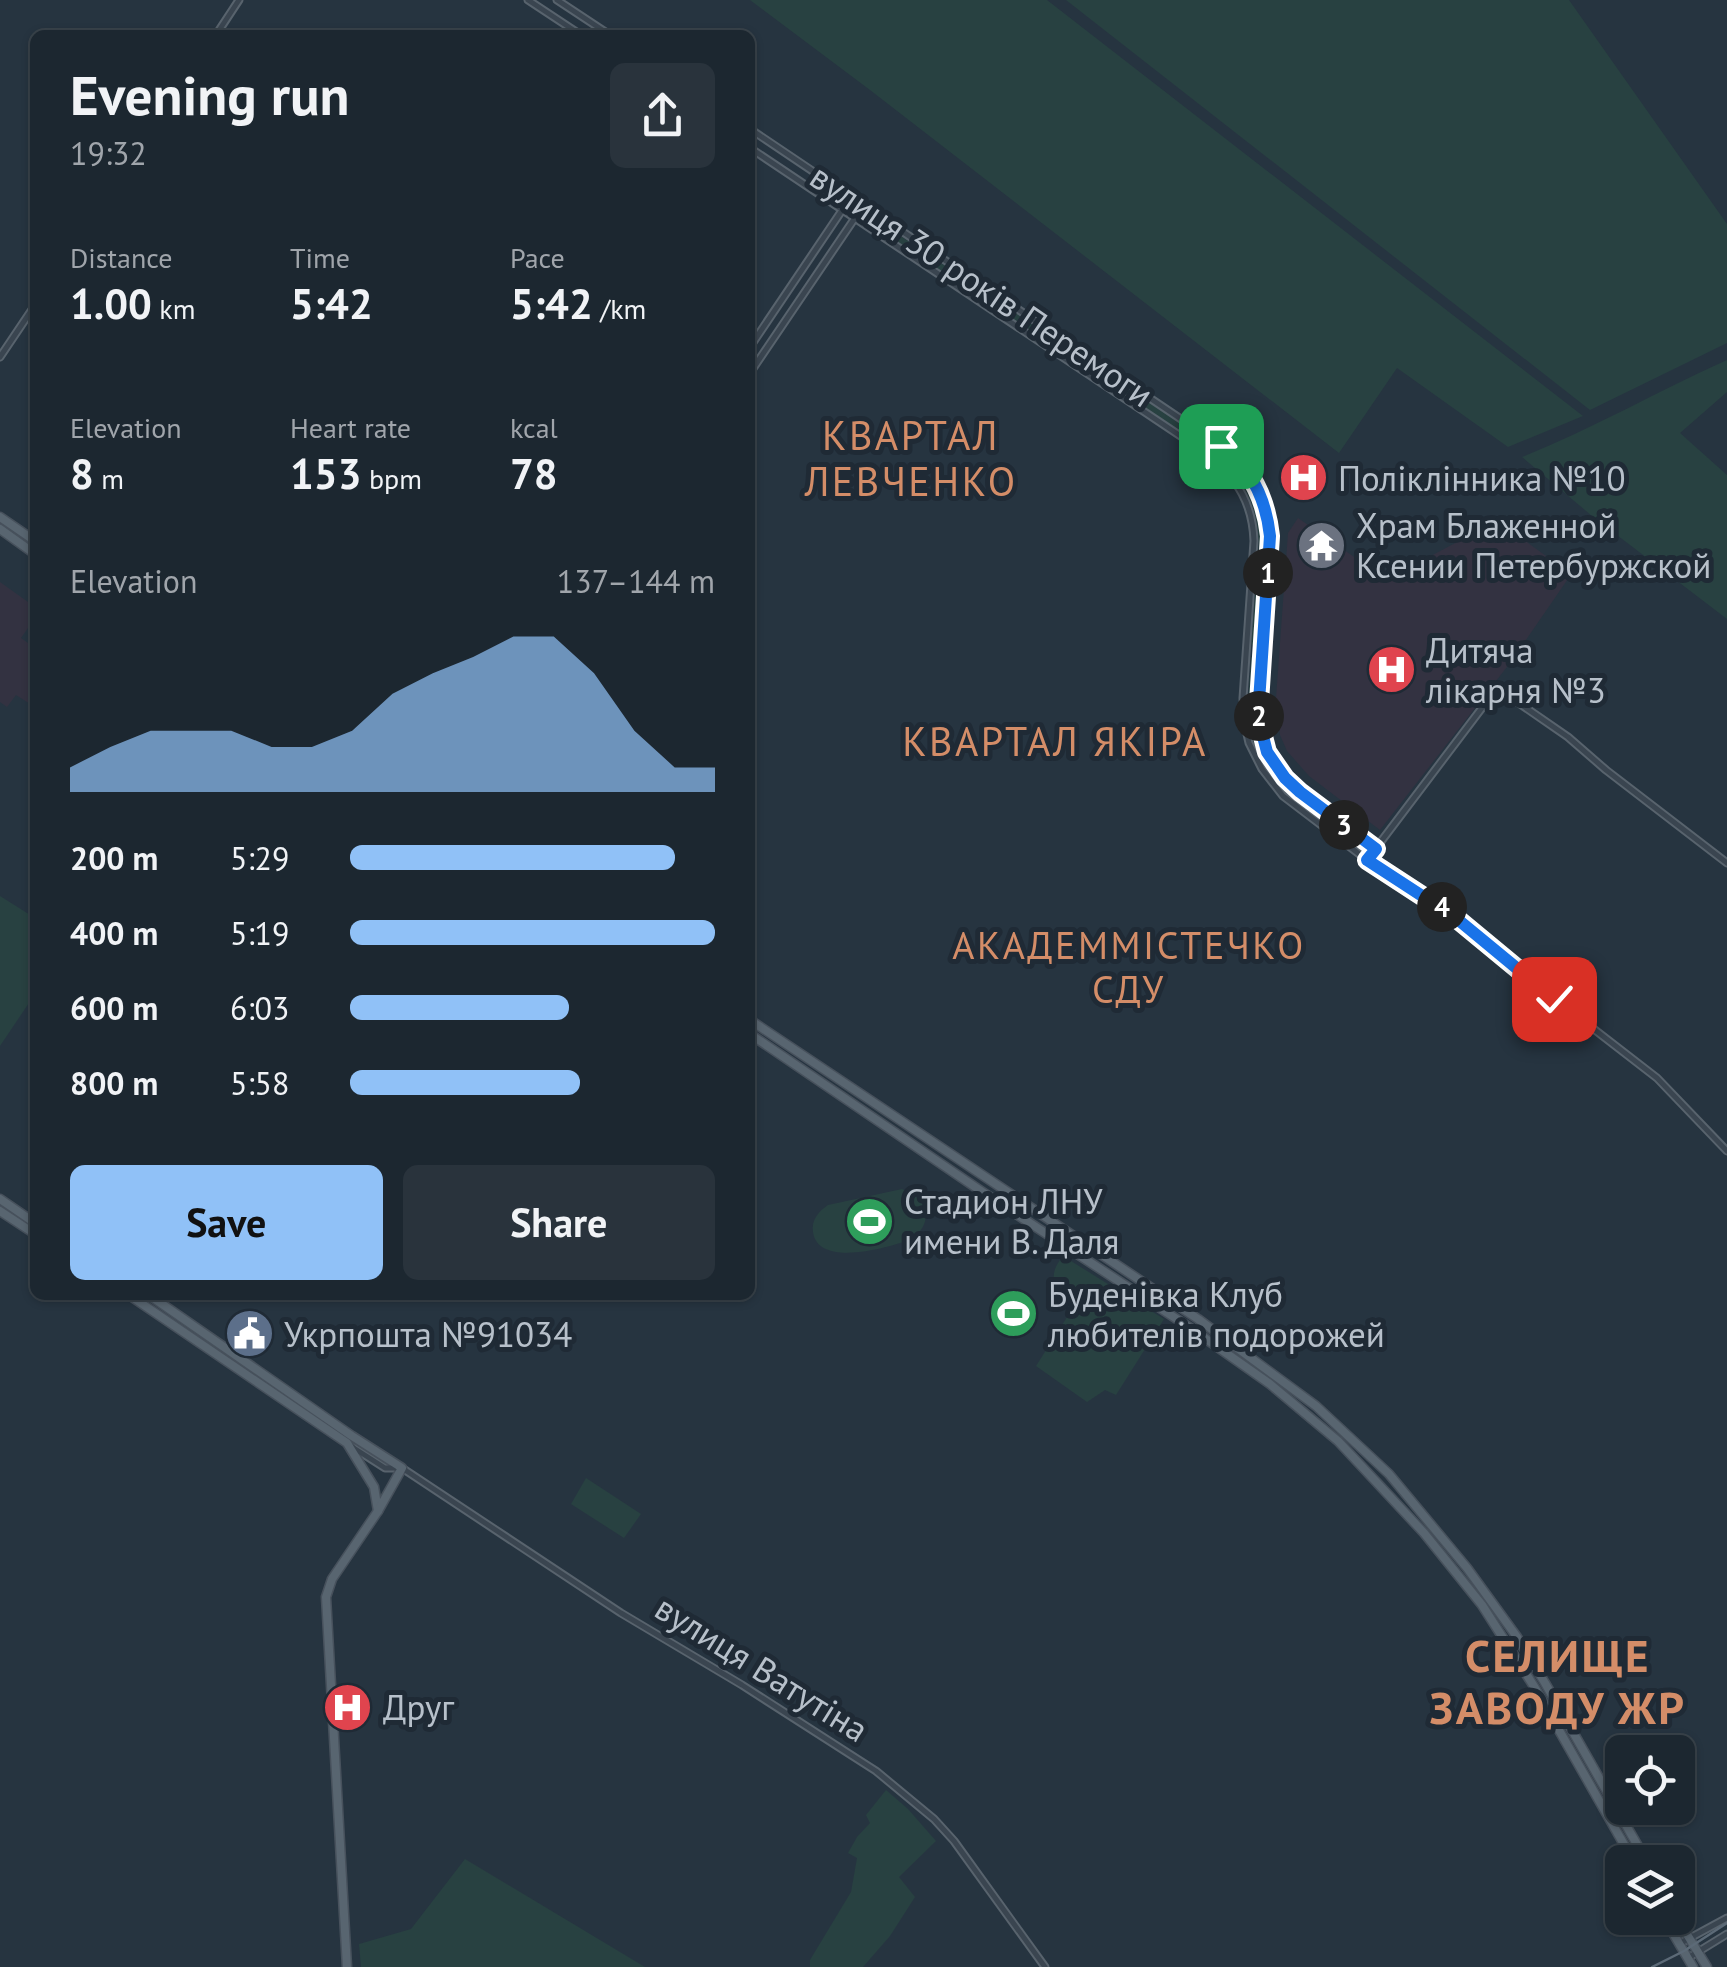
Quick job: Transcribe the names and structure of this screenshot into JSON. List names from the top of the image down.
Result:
{
  "streets": {
    "main road": ["вулиця Ватутіна"],
    "street": ["вулиця 30 років Перемоги"]
  },
  "districts": [
    "КВАРТАЛ ЛЕВЧЕНКО",
    "КВАРТАЛ ЯКІРА",
    "АКАДЕММІСТЕЧКО СДУ",
    "СЕЛИЩЕ ЗАВОДУ ЖР"
  ],
  "places": {
    "hospital": ["Поліклінника №10", "Дитяча лікарня №3", "Друг"],
    "temple": ["Храм Блаженной Ксении Петербуржской"],
    "sports": ["Стадион ЛНУ имени В. Даля", "Буденівка Клуб любителів подорожей"],
    "public building": ["Укрпошта №91034"]
  },
  "page": {
    "heading": ["Evening run", "19:32"],
    "stats": [
      ["Distance", "1.00 km"],
      ["Time", "5:42"],
      ["Pace", "5:42 /km"],
      ["Elevation", "8 m"],
      ["Heart rate", "153 bpm"],
      ["kcal", "78"]
    ],
    "chart": ["Elevation", "137–144 m"],
    "pins": [
      "1",
      "2",
      "3",
      "4"
    ],
    "list": [
      {
        "name": "200 m",
        "note": "5:29"
      },
      {
        "name": "400 m",
        "note": "5:19"
      },
      {
        "name": "600 m",
        "note": "6:03"
      },
      {
        "name": "800 m",
        "note": "5:58"
      }
    ],
    "buttons": ["Save", "Share"]
  }
}
